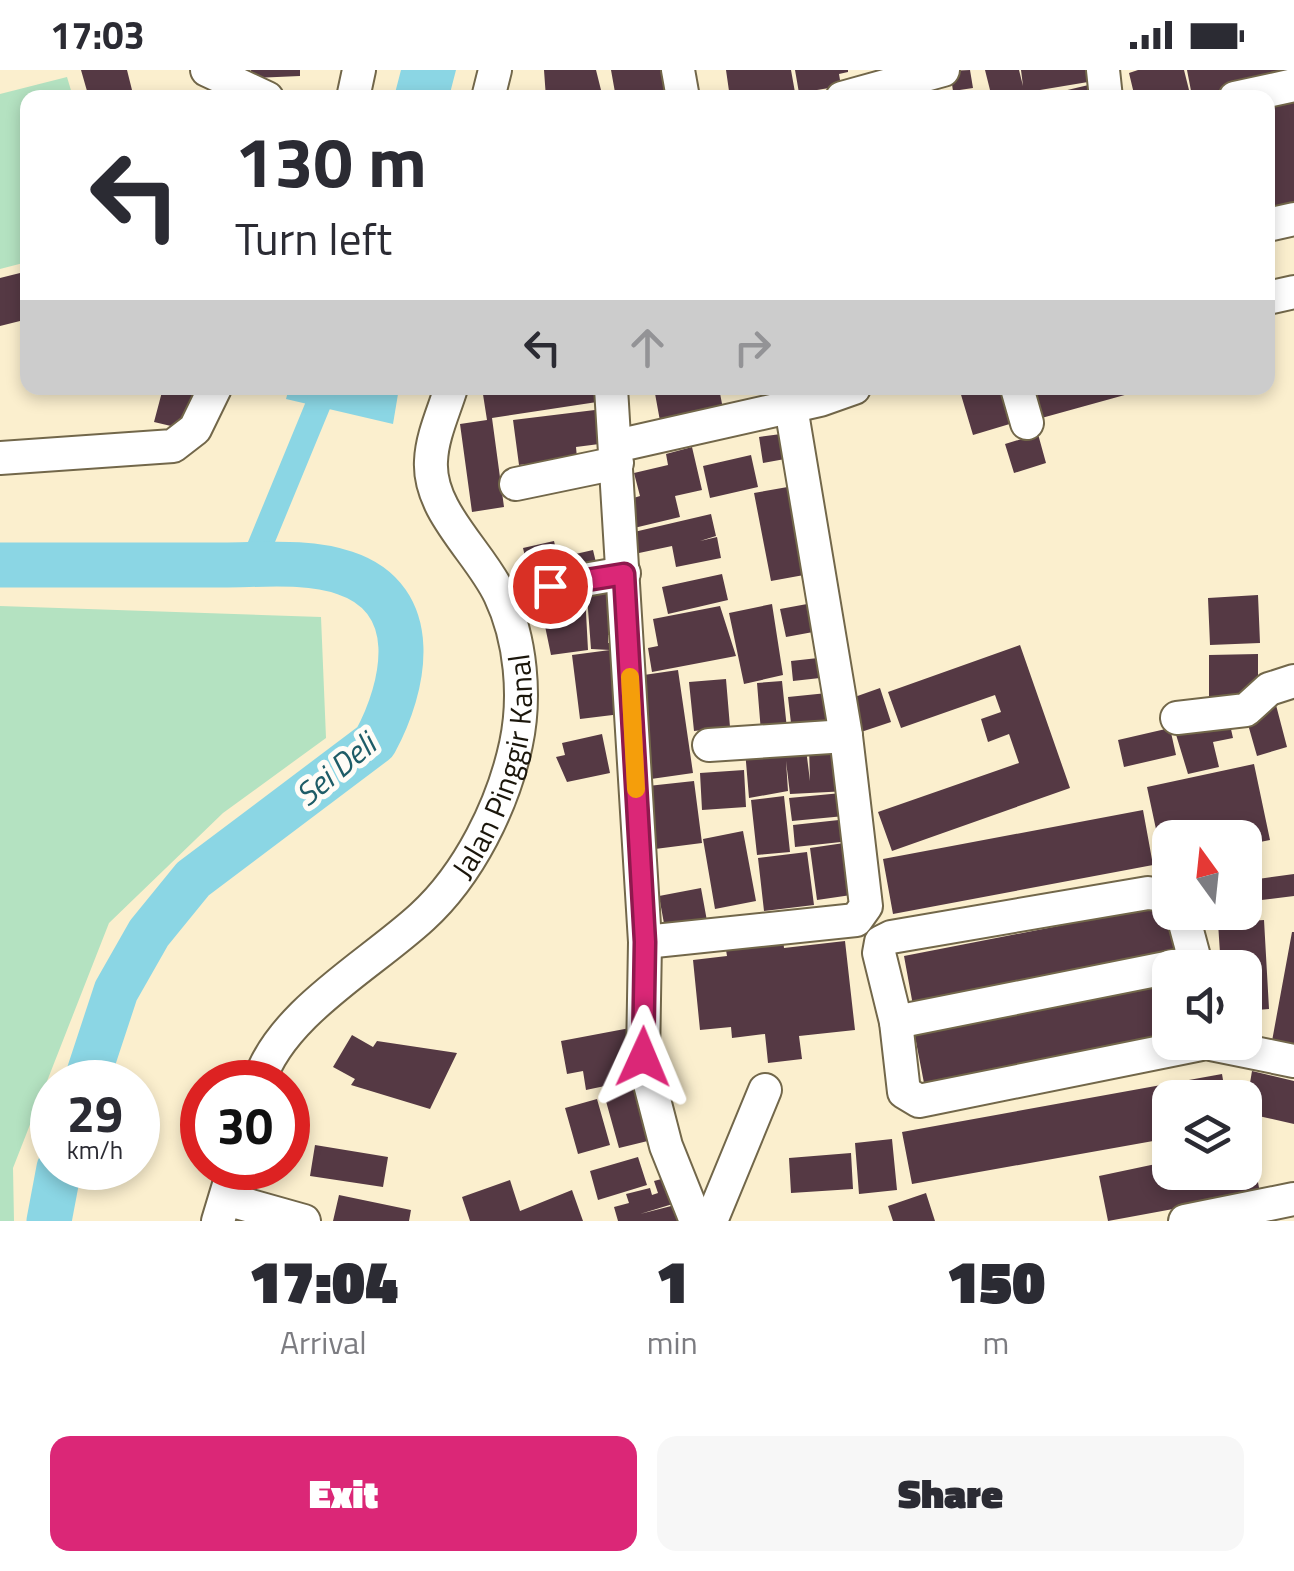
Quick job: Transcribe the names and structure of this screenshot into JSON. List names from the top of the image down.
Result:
{
  "streets": {
    "street": ["Jalan Pinggir Kanal"]
  },
  "water": ["Sei Deli"],
  "north": "top",
  "page": {
    "status": "17:03",
    "turn": ["130 m", "Turn left"],
    "speed": "29 km/h",
    "limit": "30",
    "eta": [
      "17:04",
      "Arrival",
      "1",
      "min",
      "150",
      "m"
    ],
    "buttons": ["Exit", "Share"]
  }
}
